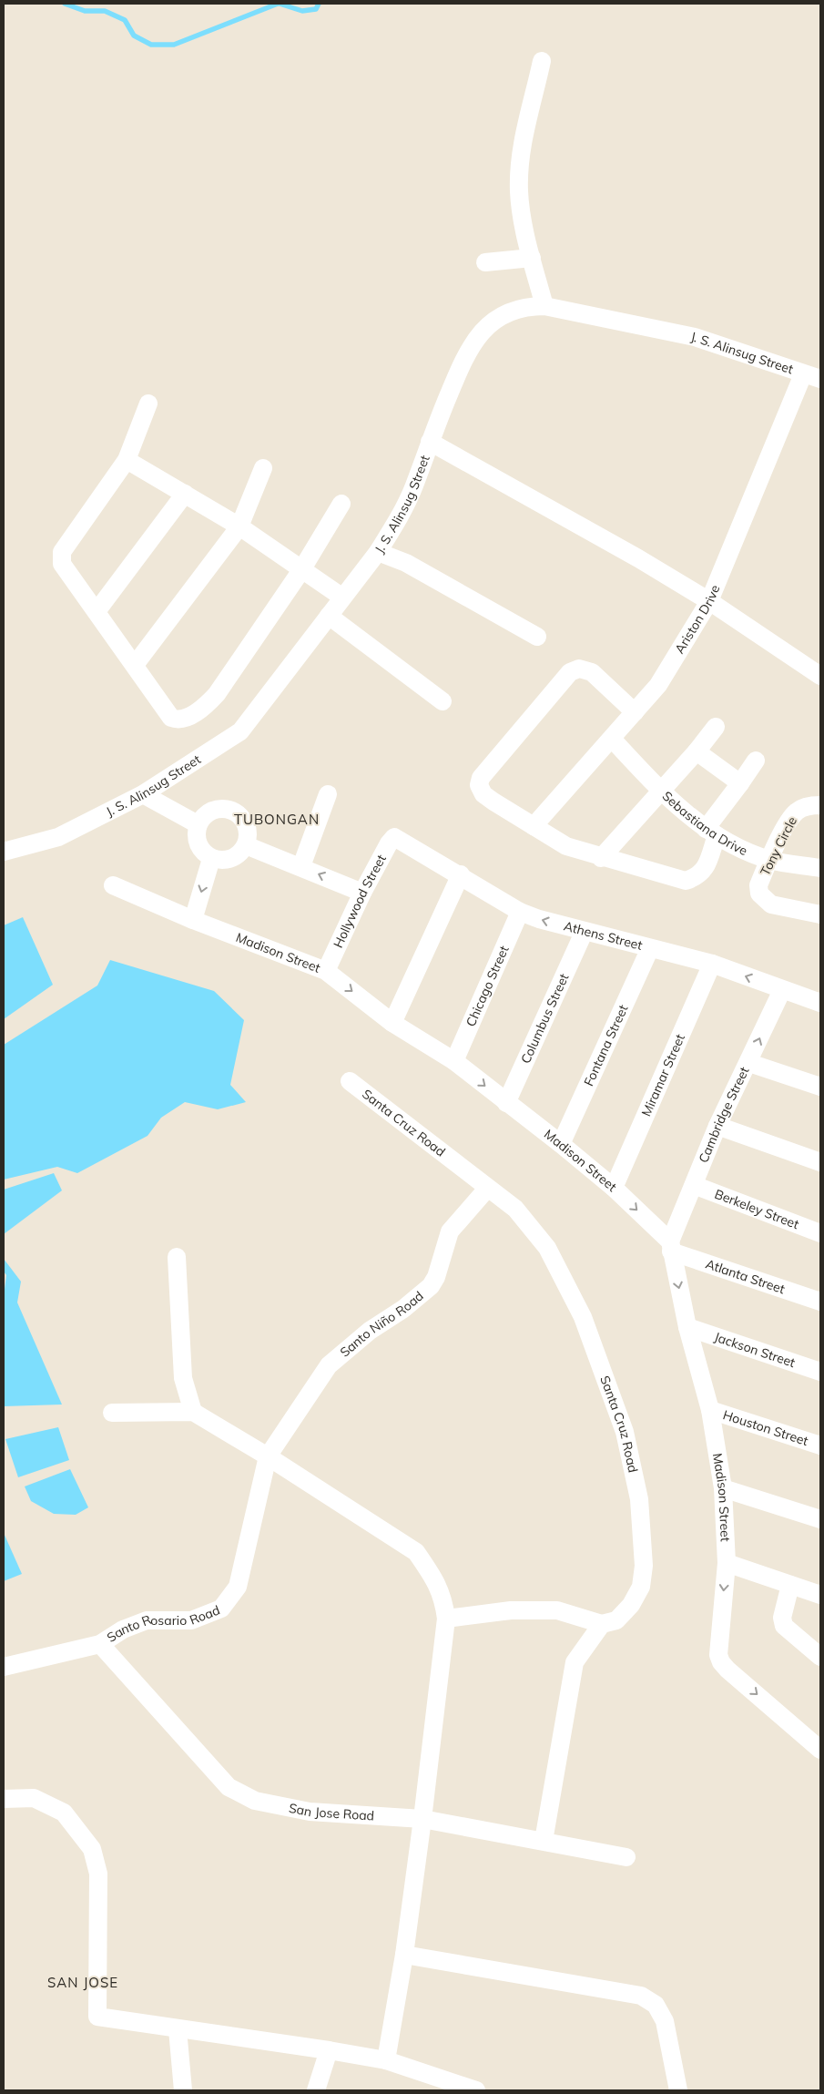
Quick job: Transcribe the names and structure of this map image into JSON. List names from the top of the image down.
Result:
{
  "streets": {
    "street": [
      "J. S. Alinsug Street",
      "Ariston Drive",
      "Sebastiana Drive",
      "Tony Circle",
      "Hollywood Street",
      "Athens Street",
      "Madison Street",
      "Chicago Street",
      "Columbus Street",
      "Fontana Street",
      "Miramar Street",
      "Cambridge Street",
      "Santa Cruz Road",
      "Berkeley Street",
      "Atlanta Street",
      "Santo Niño Road",
      "Jackson Street",
      "Houston Street",
      "Santo Rosario Road",
      "San Jose Road"
    ]
  },
  "crossings": [
    ["J. S. Alinsug Street", "Ariston Drive"],
    ["Ariston Drive", "Sebastiana Drive"],
    ["Sebastiana Drive", "Tony Circle"],
    ["Hollywood Street", "Athens Street"],
    ["Hollywood Street", "Madison Street"],
    ["Athens Street", "Chicago Street"],
    ["Athens Street", "Columbus Street"],
    ["Athens Street", "Fontana Street"],
    ["Athens Street", "Miramar Street"],
    ["Athens Street", "Cambridge Street"],
    ["Madison Street", "Chicago Street"],
    ["Madison Street", "Columbus Street"],
    ["Madison Street", "Fontana Street"],
    ["Madison Street", "Miramar Street"],
    ["Madison Street", "Cambridge Street"],
    ["Madison Street", "Atlanta Street"],
    ["Madison Street", "Jackson Street"],
    ["Madison Street", "Houston Street"],
    ["Cambridge Street", "Berkeley Street"],
    ["Cambridge Street", "Atlanta Street"],
    ["Santa Cruz Road", "Santo Niño Road"],
    ["Santa Cruz Road", "San Jose Road"],
    ["Santo Niño Road", "Santo Rosario Road"],
    ["Santo Rosario Road", "San Jose Road"]
  ],
  "one_way": ["Madison Street"],
  "districts": ["TUBONGAN", "SAN JOSE"]
}
